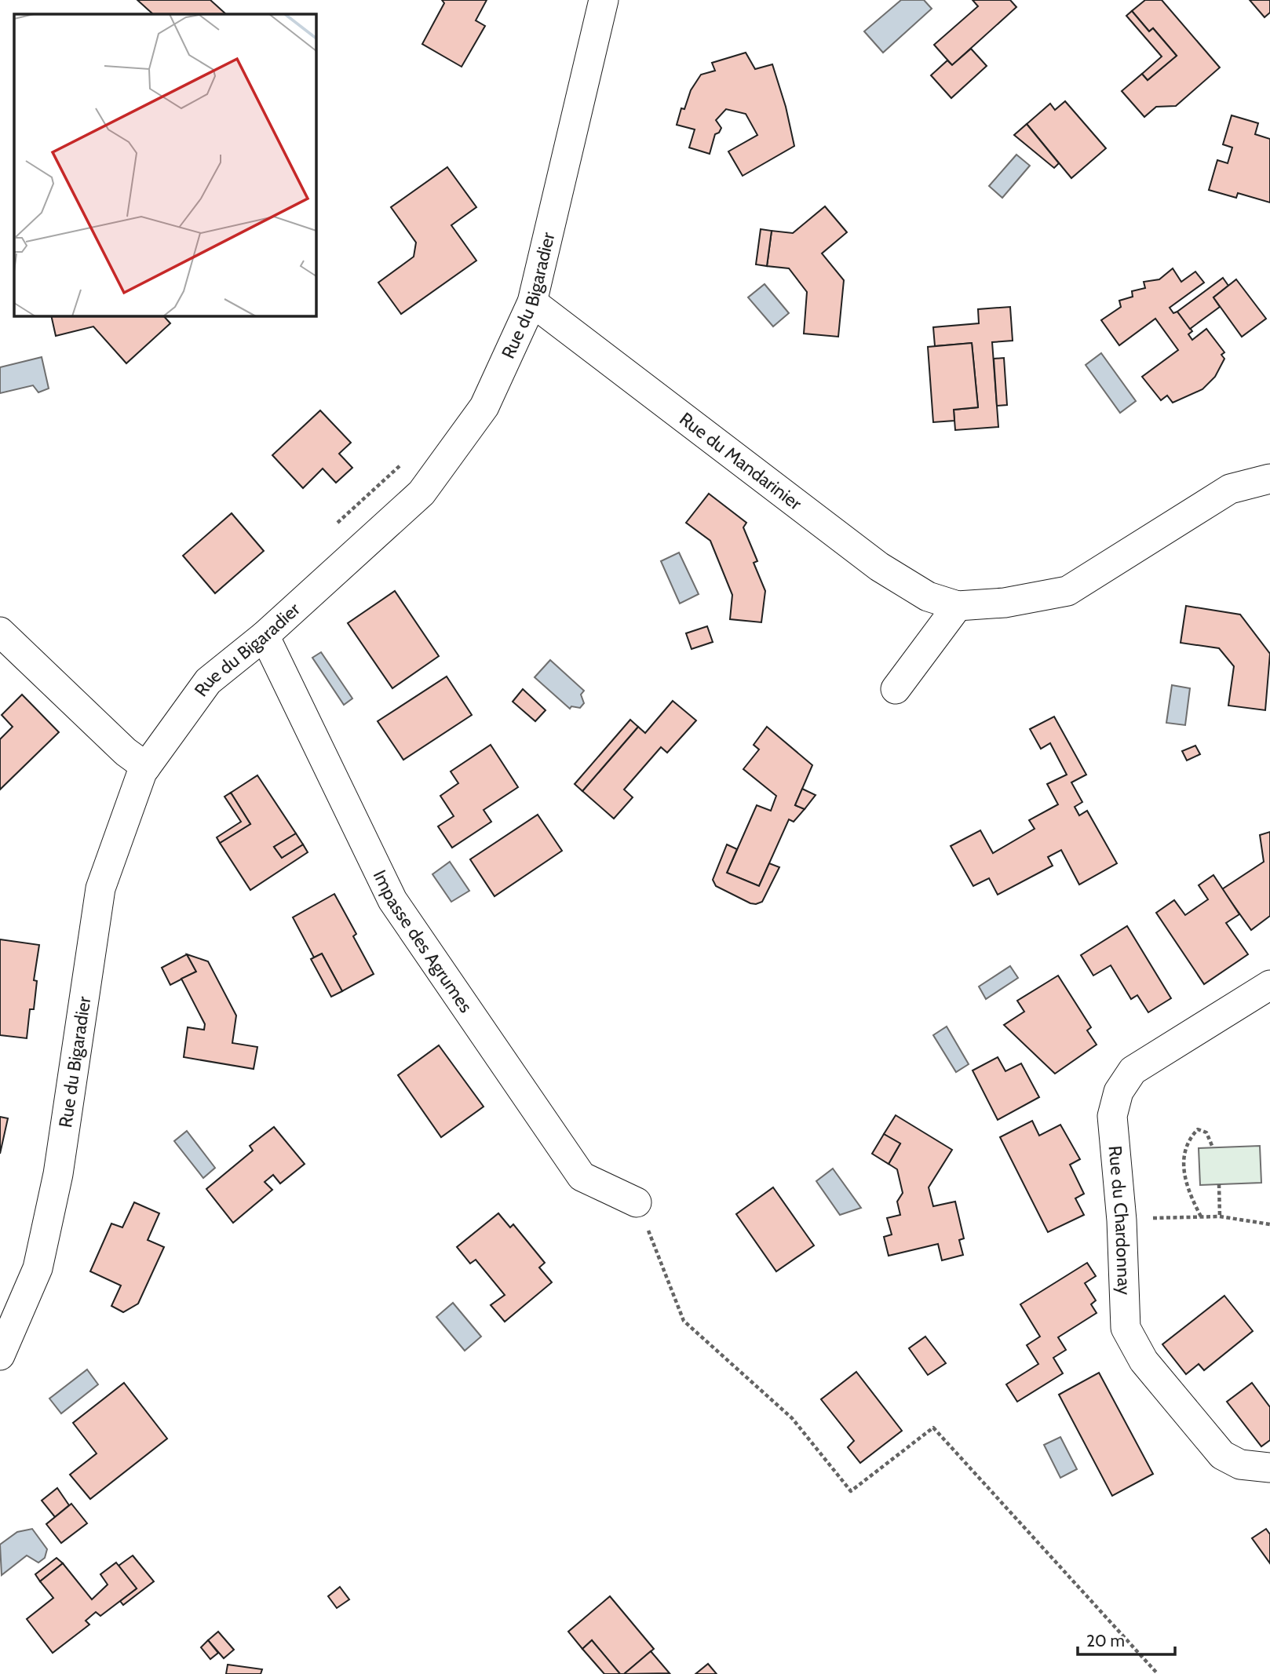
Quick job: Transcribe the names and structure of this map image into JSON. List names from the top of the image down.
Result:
{
  "streets": {
    "street": [
      "Rue du Bigaradier",
      "Rue du Mandarinier",
      "Impasse des Agrumes",
      "Rue du Chardonnay"
    ]
  },
  "crossings": [
    ["Rue du Bigaradier", "Rue du Mandarinier"],
    ["Rue du Bigaradier", "Impasse des Agrumes"]
  ],
  "scale_bar": "20 m"
}
